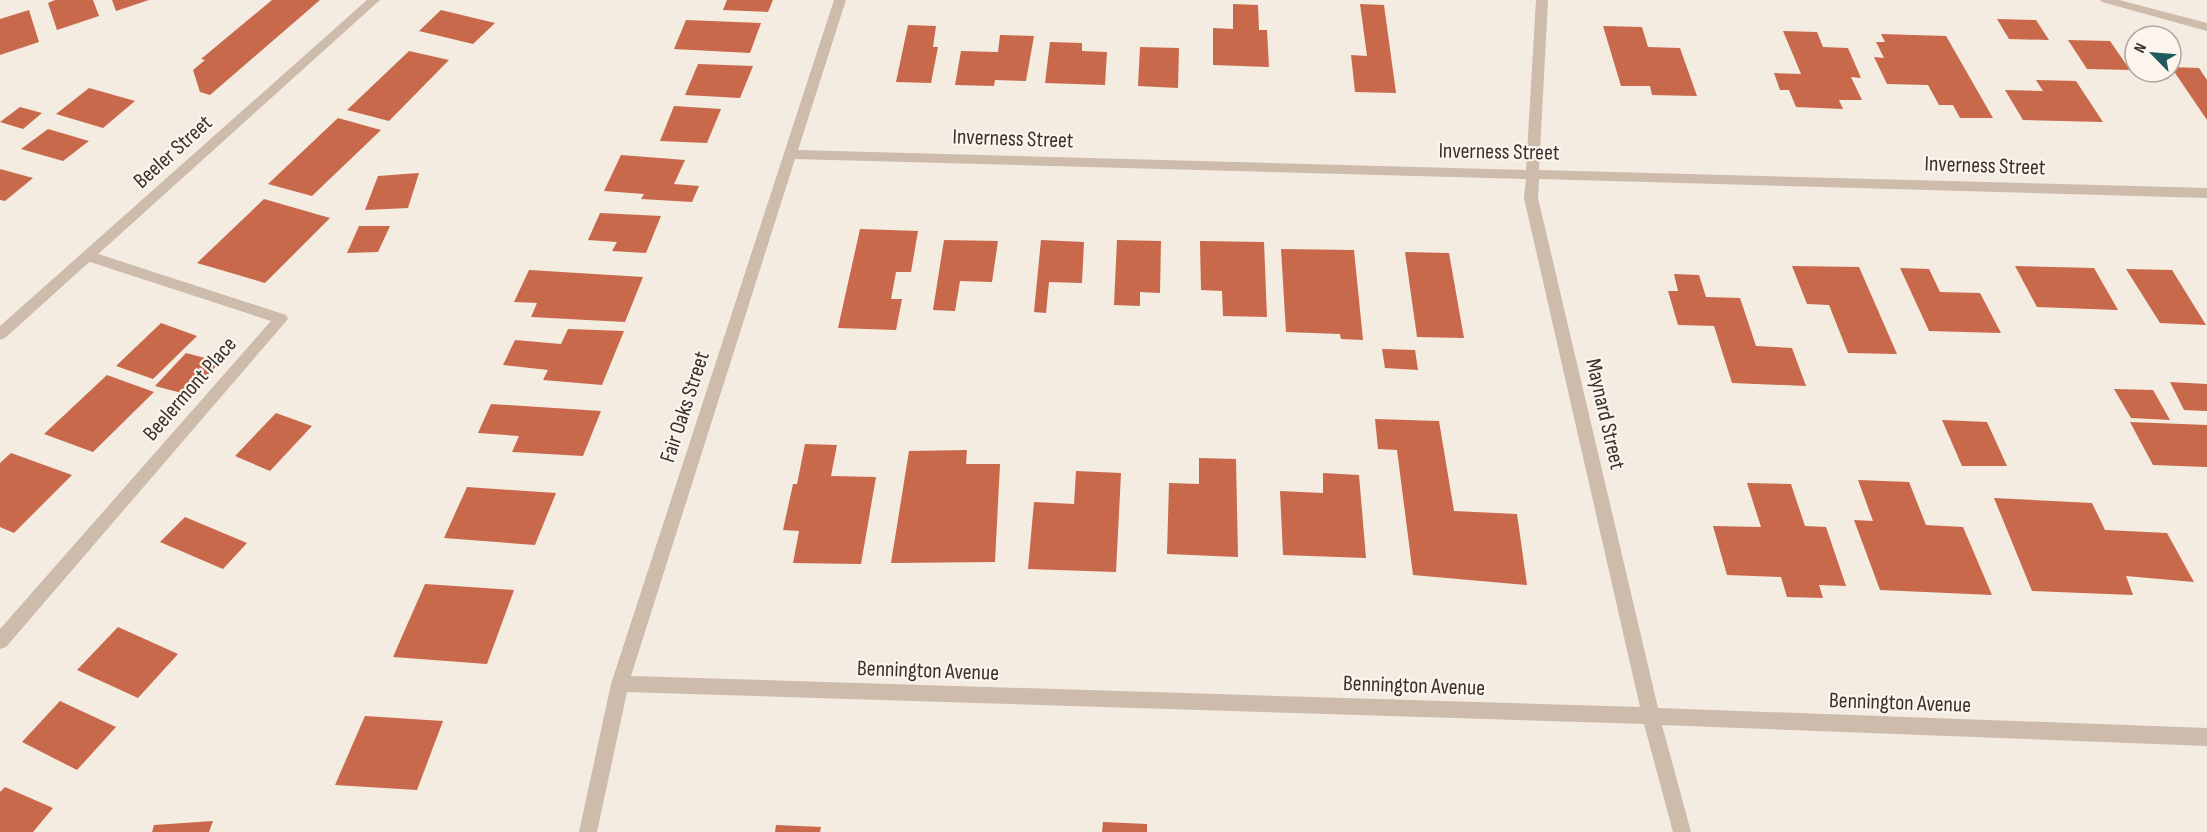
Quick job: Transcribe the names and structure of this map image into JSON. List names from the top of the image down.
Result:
{
  "streets": {
    "street": [
      "Inverness Street",
      "Beeler Street",
      "Beelermont Place",
      "Fair Oaks Street",
      "Maynard Street",
      "Bennington Avenue"
    ]
  },
  "crossings": [
    ["Inverness Street", "Fair Oaks Street"],
    ["Inverness Street", "Maynard Street"],
    ["Beeler Street", "Beelermont Place"],
    ["Fair Oaks Street", "Bennington Avenue"],
    ["Maynard Street", "Bennington Avenue"]
  ],
  "north": "top left"
}
